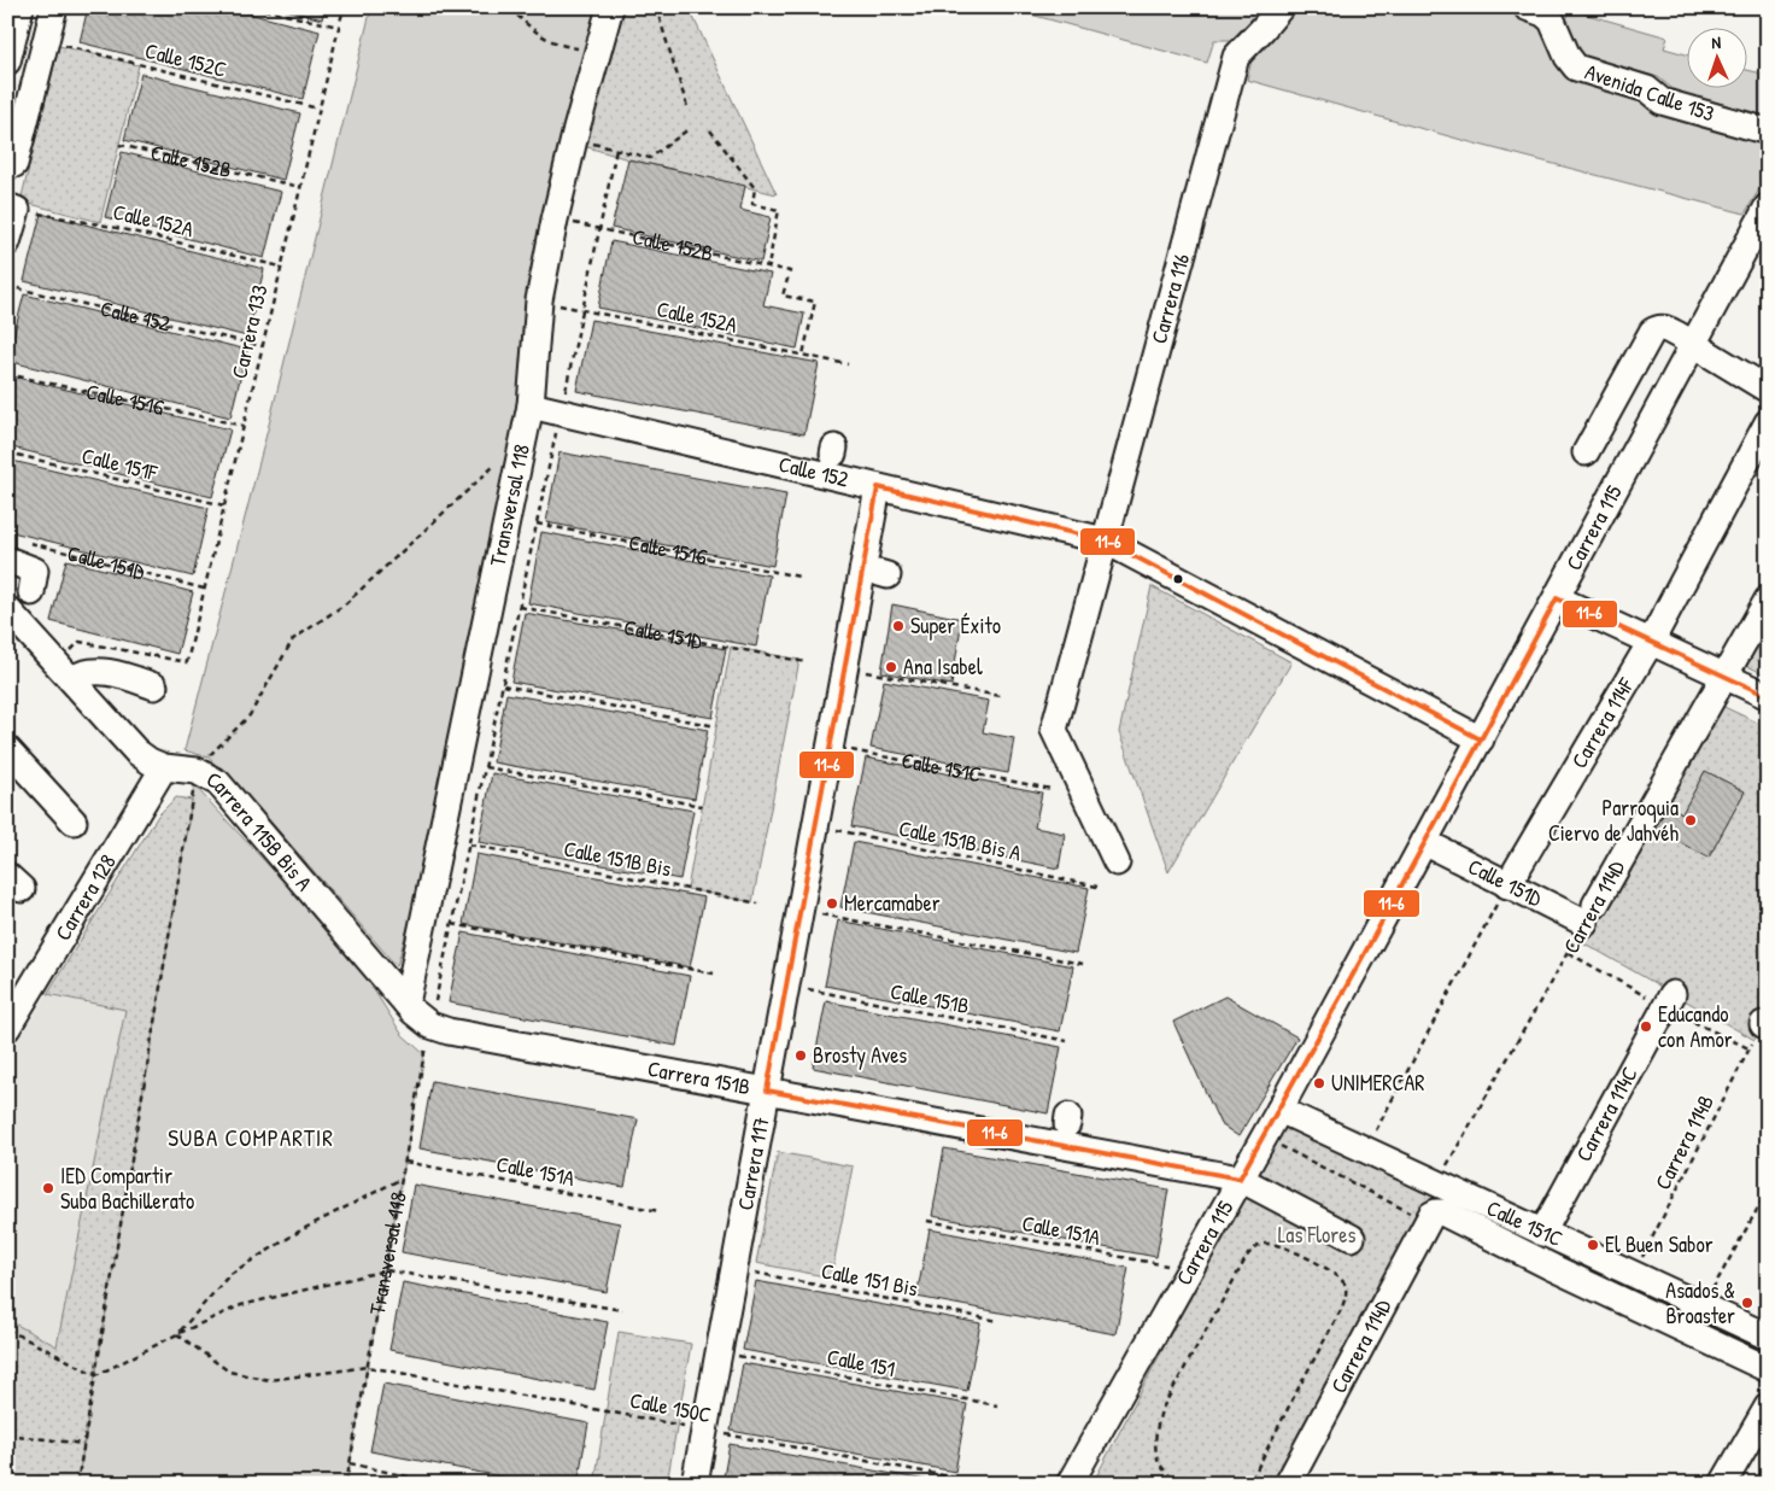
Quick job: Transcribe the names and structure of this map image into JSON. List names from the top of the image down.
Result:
{
  "streets": {
    "street": [
      "Avenida Calle 153",
      "Carrera 116",
      "Calle 152",
      "Transversal 118",
      "Carrera 115",
      "Calle 151D",
      "Carrera 114F",
      "Calle 151C",
      "Carrera 115B Bis A",
      "Carrera 128",
      "Carrera 114D",
      "Carrera 151B",
      "Carrera 114C",
      "Carrera 117"
    ],
    "path": [
      "Calle 152C",
      "Calle 152B",
      "Calle 152A",
      "Carrera 133",
      "Calle 151G",
      "Calle 151F",
      "Calle 151B Bis A",
      "Calle 151B Bis",
      "Calle 151B",
      "Carrera 114B",
      "Calle 151A",
      "Calle 151 Bis",
      "Calle 151",
      "Calle 150C"
    ]
  },
  "crossings": [
    ["Calle 152C", "Carrera 133"],
    ["Calle 152B", "Calle 152A"],
    ["Calle 152B", "Carrera 133"],
    ["Calle 152B", "Transversal 118"],
    ["Calle 152A", "Carrera 133"],
    ["Calle 152A", "Transversal 118"],
    ["Carrera 116", "Calle 152"],
    ["Calle 152", "Carrera 133"],
    ["Calle 152", "Transversal 118"],
    ["Calle 152", "Carrera 115"],
    ["Calle 152", "Carrera 117"],
    ["Carrera 133", "Calle 151G"],
    ["Carrera 133", "Calle 151F"],
    ["Carrera 133", "Calle 151D"],
    ["Transversal 118", "Carrera 115B Bis A"],
    ["Transversal 118", "Carrera 151B"],
    ["Transversal 118", "Calle 151A"],
    ["Transversal 118", "Calle 150C"],
    ["Carrera 115", "Calle 151D"],
    ["Carrera 115", "Calle 151C"],
    ["Carrera 115", "Carrera 151B"],
    ["Carrera 115", "Calle 151A"],
    ["Calle 151D", "Carrera 114F"],
    ["Calle 151D", "Carrera 114D"],
    ["Calle 151C", "Carrera 114D"],
    ["Calle 151C", "Carrera 114C"],
    ["Calle 151C", "Carrera 114B"],
    ["Calle 151C", "Carrera 117"],
    ["Carrera 115B Bis A", "Carrera 128"],
    ["Carrera 115B Bis A", "Carrera 151B"],
    ["Calle 151B Bis A", "Carrera 117"],
    ["Calle 151B Bis", "Carrera 117"],
    ["Calle 151B", "Carrera 117"],
    ["Carrera 151B", "Carrera 117"],
    ["Carrera 117", "Calle 151 Bis"],
    ["Carrera 117", "Calle 151"],
    ["Carrera 117", "Calle 150C"]
  ],
  "districts": ["SUBA COMPARTIR"],
  "parks": ["Las Flores"],
  "places": [
    "Super Éxito",
    "Ana Isabel",
    "Parroquia Ciervo de Jahvéh",
    "Mercamaber",
    "Educando con Amor",
    "Brosty Aves",
    "UNIMERCAR",
    "IED Compartir Suba Bachillerato",
    "El Buen Sabor",
    "Asados & Broaster"
  ],
  "lines": ["transit line 11-6"],
  "north": "top"
}
